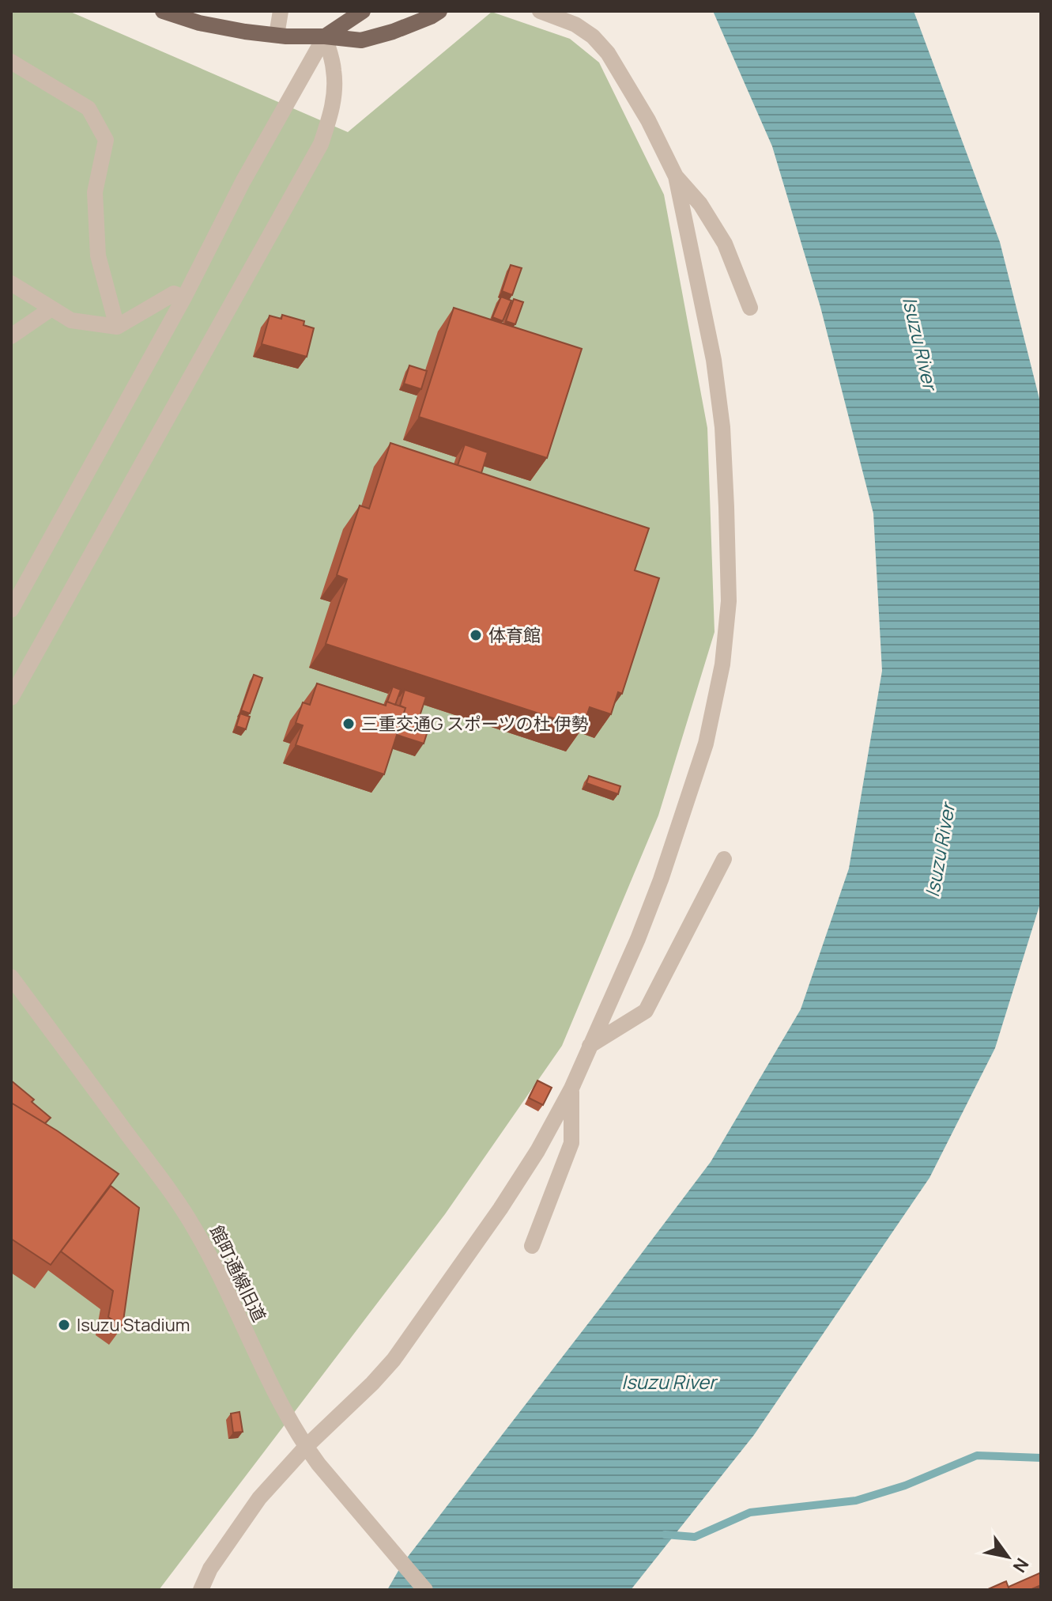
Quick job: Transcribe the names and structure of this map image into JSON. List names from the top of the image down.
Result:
{
  "streets": {
    "street": ["館町通線旧道"]
  },
  "water": ["Isuzu River"],
  "places": ["体育館", "三重交通G スポーツの杜 伊勢", "Isuzu Stadium"],
  "north": "bottom right"
}
